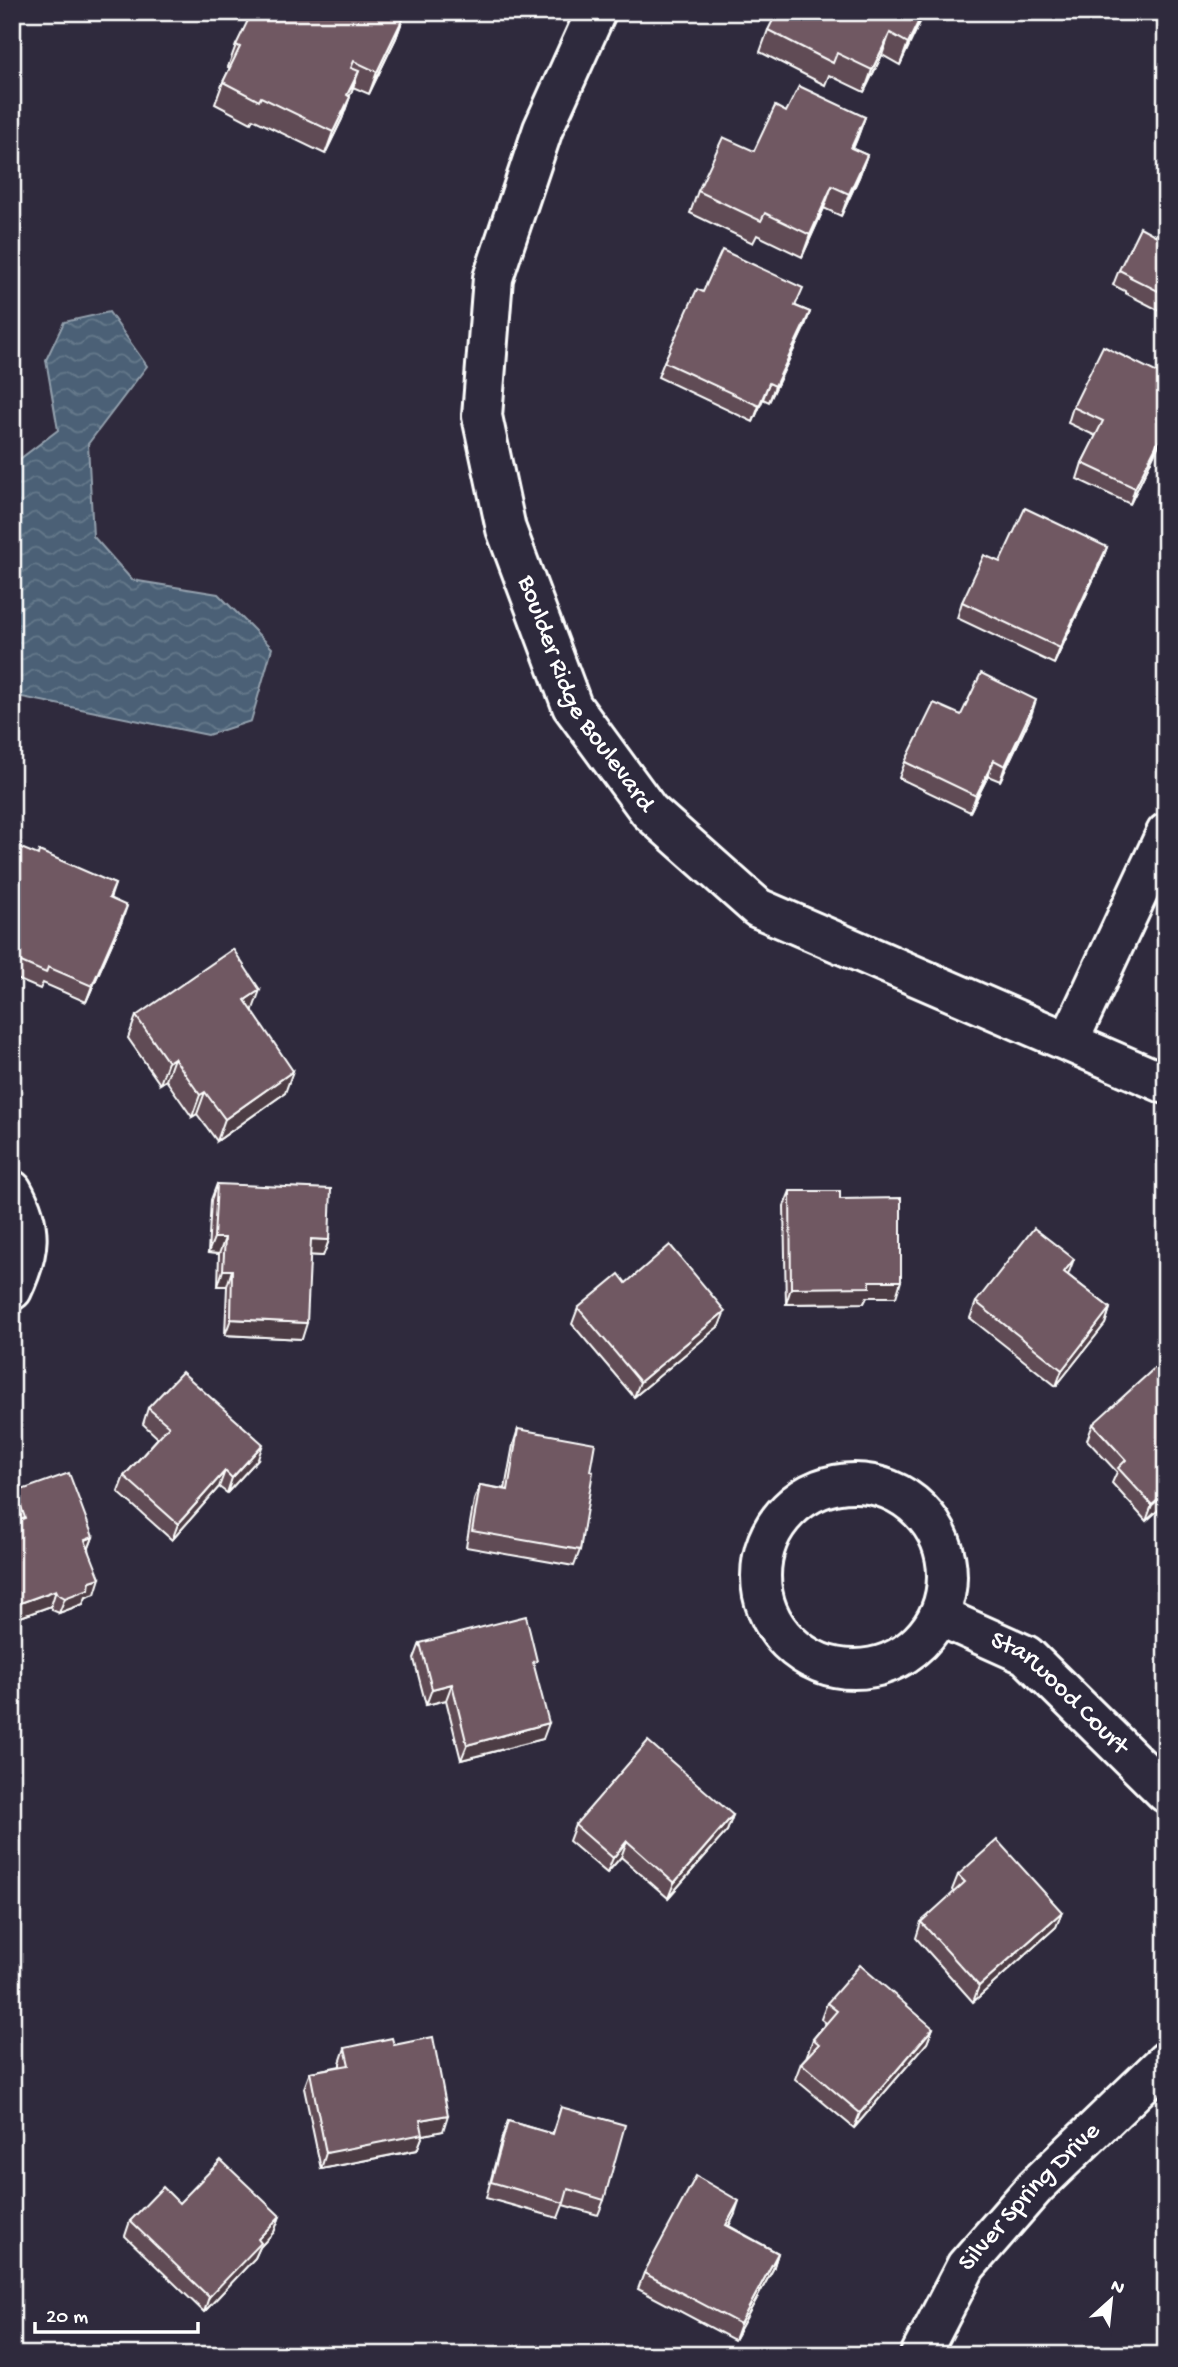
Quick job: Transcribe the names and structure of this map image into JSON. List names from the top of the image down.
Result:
{
  "streets": {
    "street": ["Boulder Ridge Boulevard", "Starwood Court", "Silver Spring Drive"]
  },
  "scale_bar": "20 m",
  "north": "top right"
}
